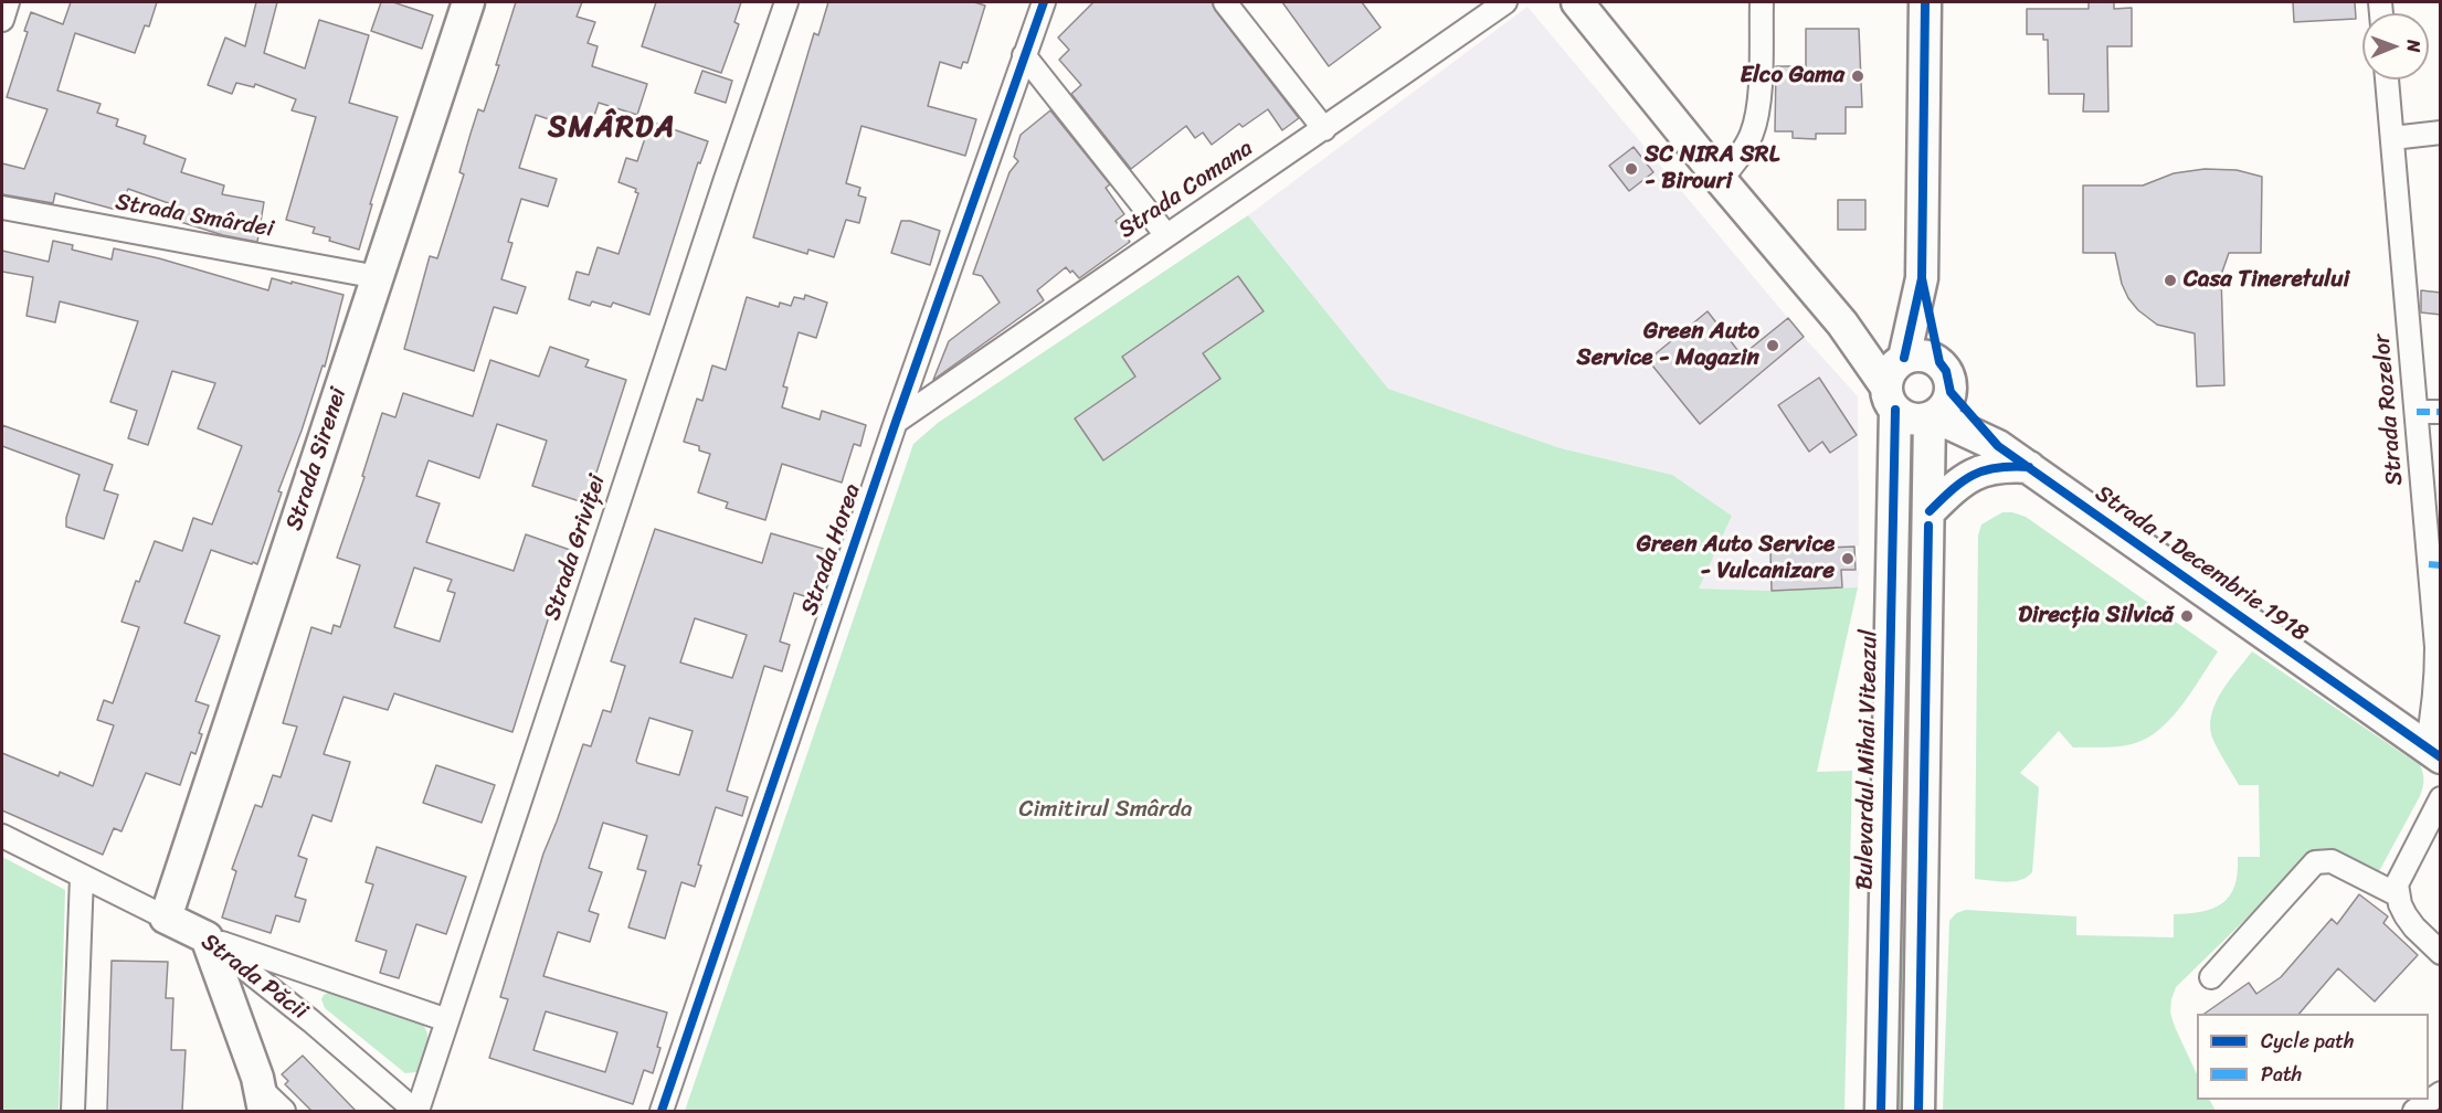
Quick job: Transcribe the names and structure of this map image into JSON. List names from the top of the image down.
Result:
{
  "streets": {
    "main road": [
      "Strada Sirenei",
      "Strada 1 Decembrie 1918",
      "Bulevardul Mihai Viteazul",
      "Strada Păcii"
    ],
    "street": [
      "Strada Comana",
      "Strada Smârdei",
      "Strada Rozelor",
      "Strada Griviței",
      "Strada Horea"
    ]
  },
  "crossings": [
    ["Strada Comana", "Strada Horea"],
    ["Strada Smârdei", "Strada Sirenei"],
    ["Strada Rozelor", "Strada 1 Decembrie 1918"],
    ["Strada Sirenei", "Strada Păcii"],
    ["Strada Griviței", "Strada Păcii"],
    ["Strada 1 Decembrie 1918", "Bulevardul Mihai Viteazul"]
  ],
  "districts": ["SMÂRDA"],
  "parks": ["Cimitirul Smârda"],
  "places": [
    "Elco Gama",
    "SC NIRA SRL - Birouri",
    "Casa Tineretului",
    "Green Auto Service - Magazin",
    "Green Auto Service - Vulcanizare",
    "Direcția Silvică"
  ],
  "legend": ["Cycle path", "Path"],
  "north": "right"
}
